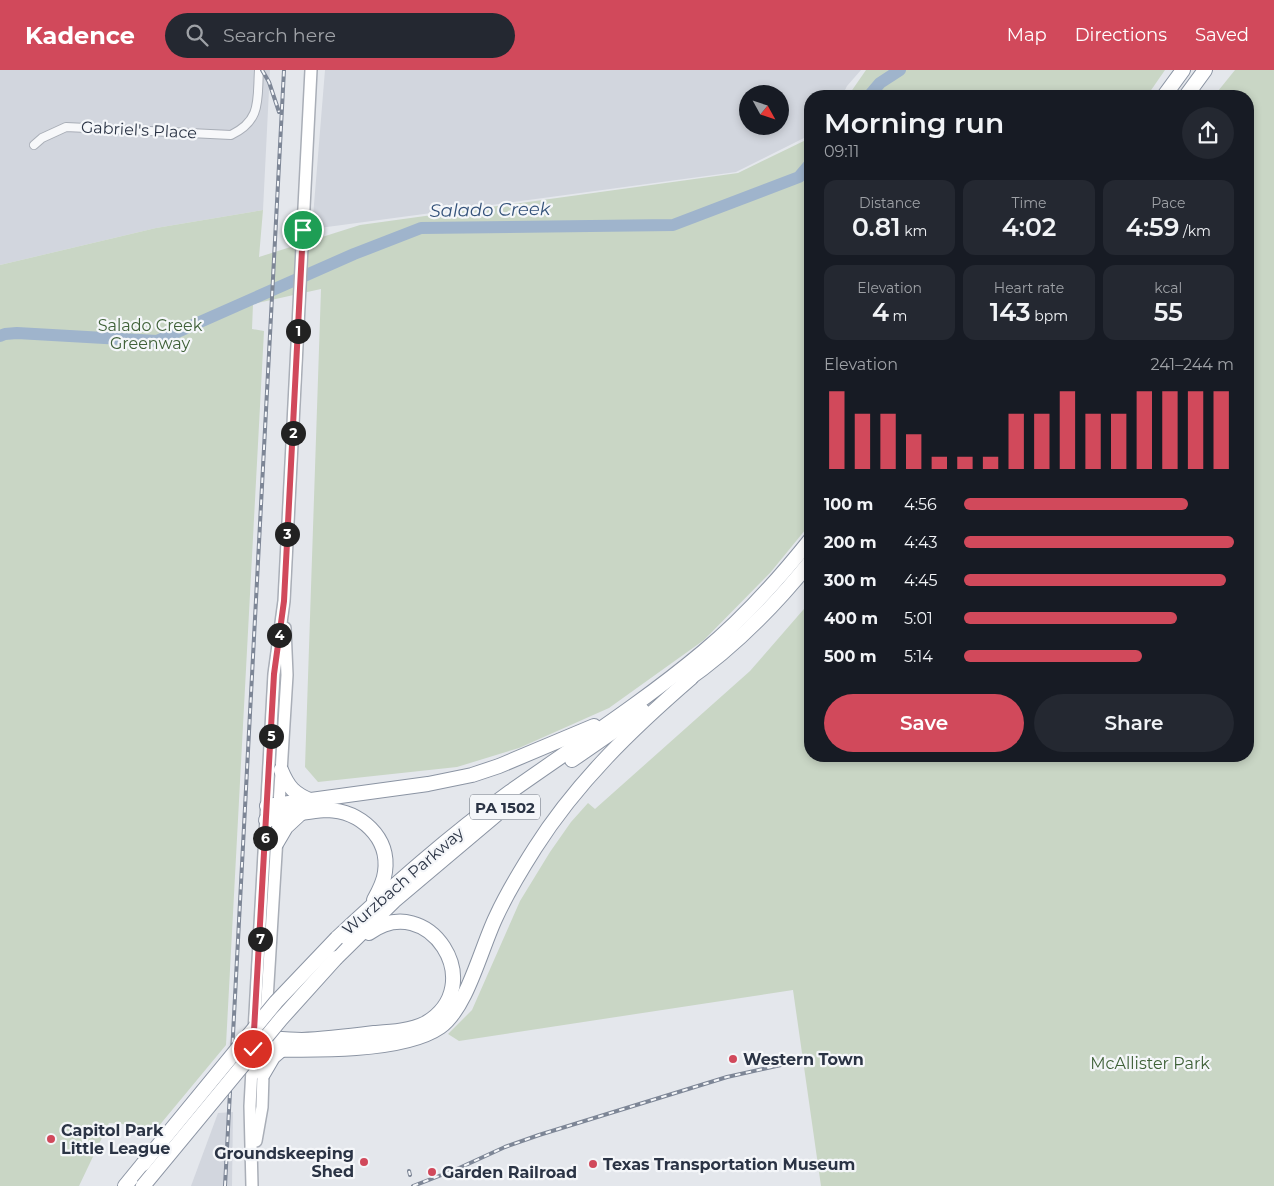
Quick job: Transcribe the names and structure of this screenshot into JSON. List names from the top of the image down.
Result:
{
  "streets": {
    "highway": ["PA 1502", "Wurzbach Parkway"],
    "street": ["Gabriel's Place"]
  },
  "water": ["Salado Creek"],
  "parks": ["Salado Creek Greenway", "McAllister Park"],
  "places": [
    "Western Town",
    "Capitol Park Little League",
    "Groundskeeping Shed",
    "Texas Transportation Museum",
    "Garden Railroad"
  ],
  "north": "bottom right",
  "page": {
    "header": "Kadence",
    "search": "Search here",
    "nav": ["Map", "Directions", "Saved"],
    "heading": ["Morning run", "09:11"],
    "stats": [
      ["Distance", "0.81 km"],
      ["Time", "4:02"],
      ["Pace", "4:59 /km"],
      ["Elevation", "4 m"],
      ["Heart rate", "143 bpm"],
      ["kcal", "55"]
    ],
    "pins": [
      "1",
      "2",
      "3",
      "4",
      "5",
      "6",
      "7"
    ],
    "chart": ["Elevation", "241–244 m"],
    "list": [
      {
        "name": "100 m",
        "note": "4:56"
      },
      {
        "name": "200 m",
        "note": "4:43"
      },
      {
        "name": "300 m",
        "note": "4:45"
      },
      {
        "name": "400 m",
        "note": "5:01"
      },
      {
        "name": "500 m",
        "note": "5:14"
      }
    ],
    "buttons": ["Save", "Share"]
  }
}
